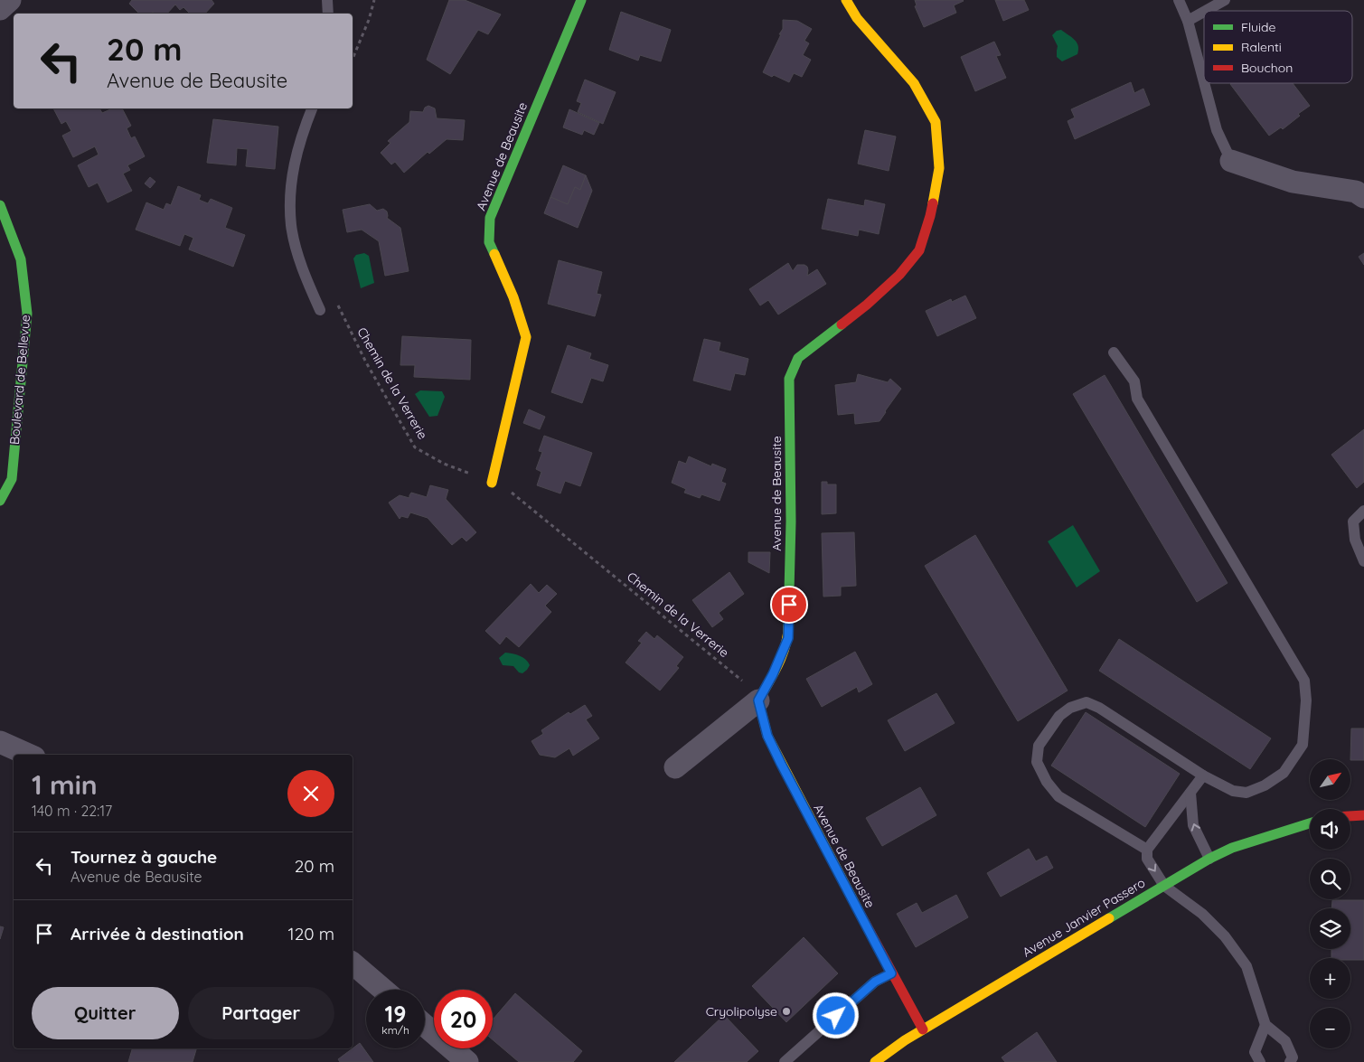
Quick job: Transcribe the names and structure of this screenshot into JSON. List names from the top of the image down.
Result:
{
  "streets": {
    "street": ["Avenue de Beausite", "Boulevard de Bellevue", "Avenue Janvier Passero"],
    "path": ["Chemin de la Verrerie"]
  },
  "crossings": [
    ["Avenue de Beausite", "Chemin de la Verrerie"],
    ["Avenue de Beausite", "Avenue Janvier Passero"]
  ],
  "places": ["Cryolipolyse"],
  "legend": ["Fluide", "Ralenti", "Bouchon"],
  "north": "top right",
  "page": {
    "turn": ["20 m", "Avenue de Beausite"],
    "heading": ["1 min", "140 m · 22:17"],
    "map_buttons": ["+", "−"],
    "list": [
      {
        "name": "Tournez à gauche",
        "note": "Avenue de Beausite",
        "value": "20 m"
      },
      {
        "name": "Arrivée à destination",
        "value": "120 m"
      }
    ],
    "buttons": ["Quitter", "Partager"],
    "speed": "19 km/h",
    "limit": "20"
  }
}
